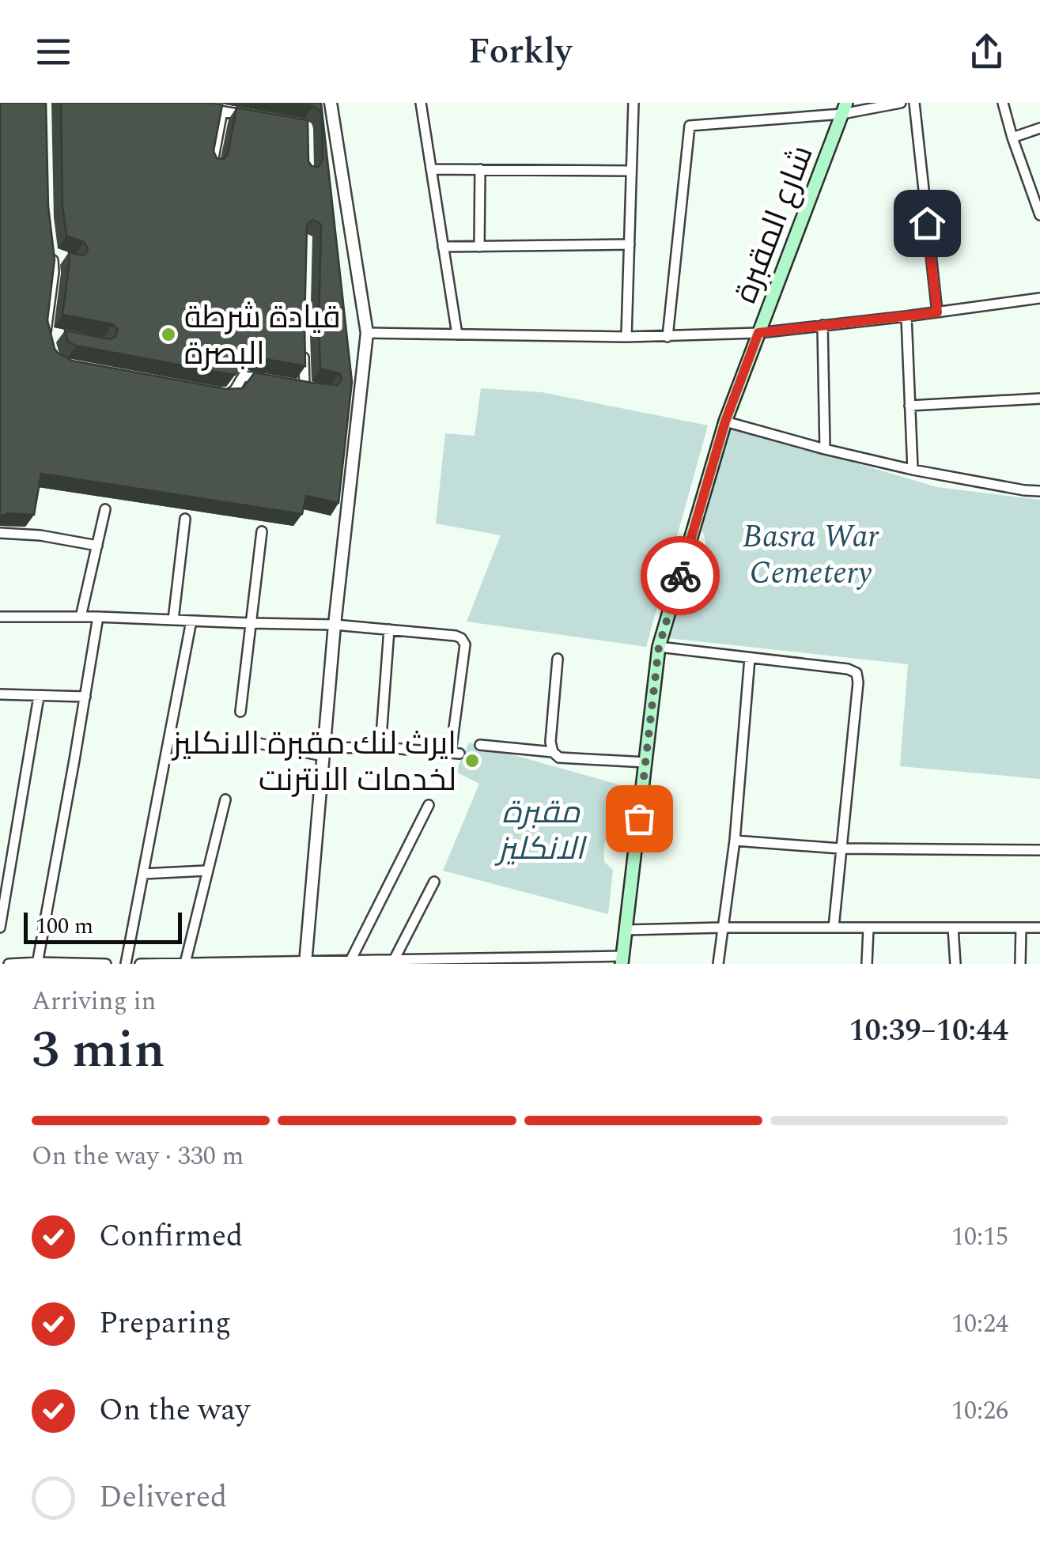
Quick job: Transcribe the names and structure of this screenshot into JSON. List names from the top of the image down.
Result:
{
  "streets": {
    "main road": ["شارع المقبرة"]
  },
  "parks": ["Basra War Cemetery", "مقبرة الانكليز"],
  "places": ["قيادة شرطة البصرة", "ايرث لنك مقبرة الانكليز لخدمات الانترنت"],
  "scale_bar": "100 m",
  "page": {
    "header": "Forkly",
    "scale": "100 m",
    "heading": ["3 min", "Arriving in", "10:39–10:44"],
    "bar": "On the way · 330 m",
    "list": [
      ["Confirmed", "10:15"],
      ["Preparing", "10:24"],
      ["On the way", "10:26"],
      "Delivered"
    ]
  }
}
